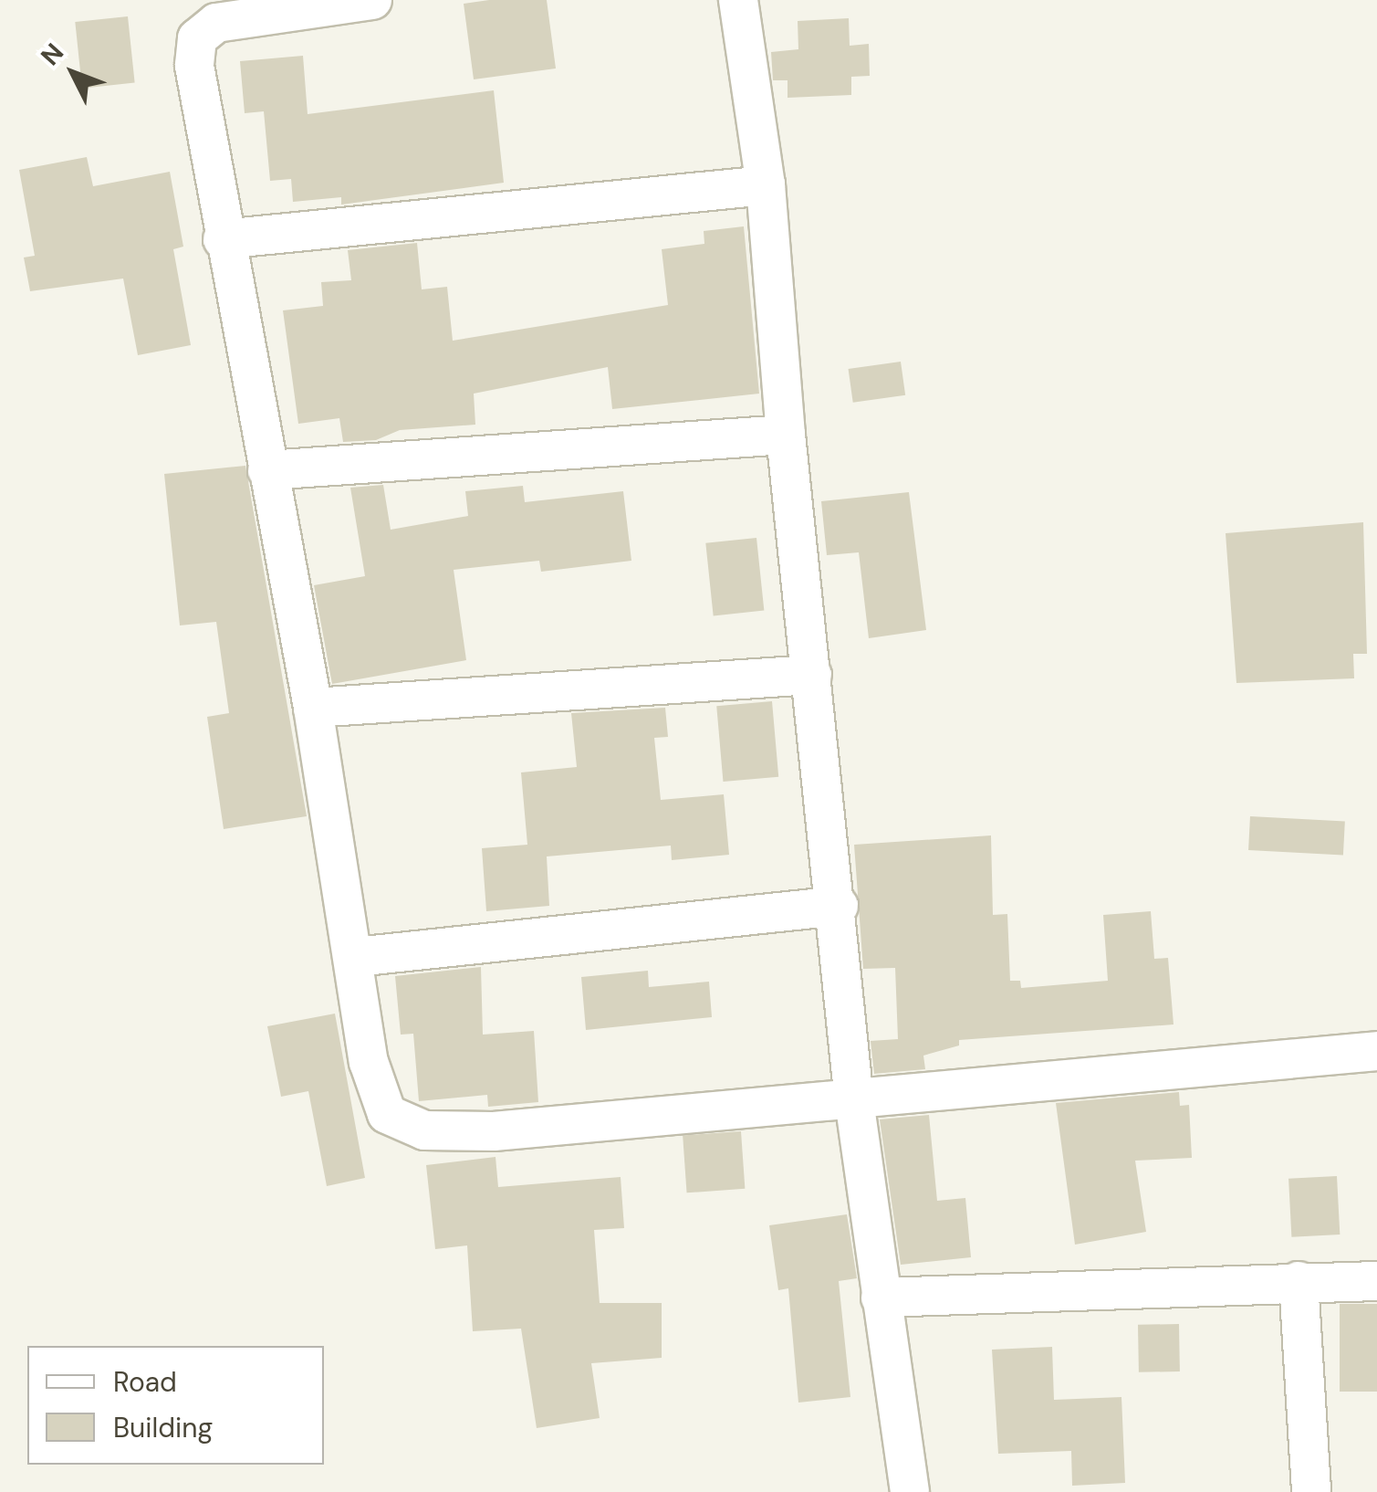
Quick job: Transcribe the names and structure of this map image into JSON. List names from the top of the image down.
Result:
{
  "legend": ["Road", "Building"],
  "north": "top left"
}
